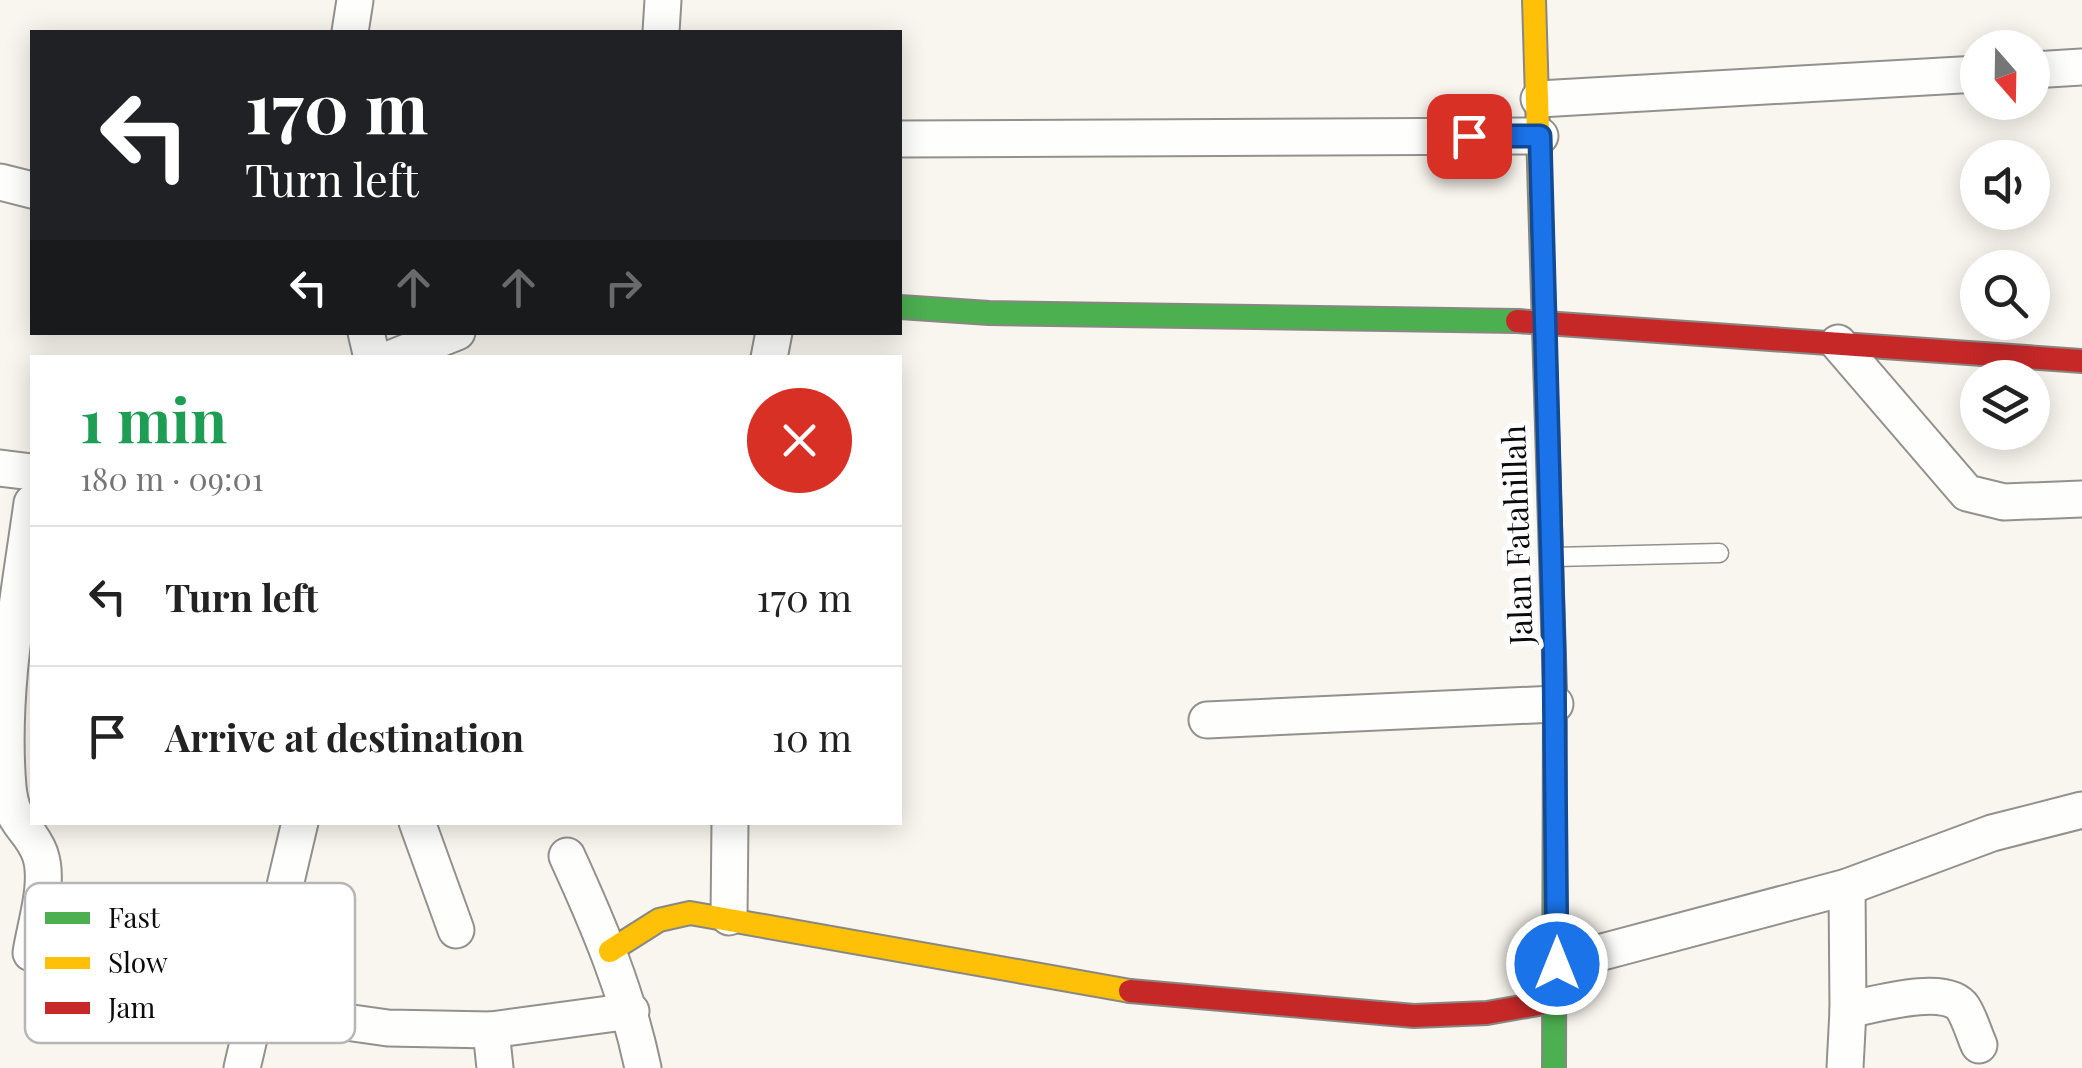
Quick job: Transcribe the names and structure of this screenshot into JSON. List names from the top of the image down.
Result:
{
  "streets": {
    "street": ["Jalan Fatahillah"]
  },
  "legend": ["Fast", "Slow", "Jam"],
  "north": "bottom",
  "page": {
    "turn": ["170 m", "Turn left"],
    "heading": ["1 min", "180 m · 09:01"],
    "list": [
      {
        "name": "Turn left",
        "value": "170 m"
      },
      {
        "name": "Arrive at destination",
        "value": "10 m"
      }
    ]
  }
}
